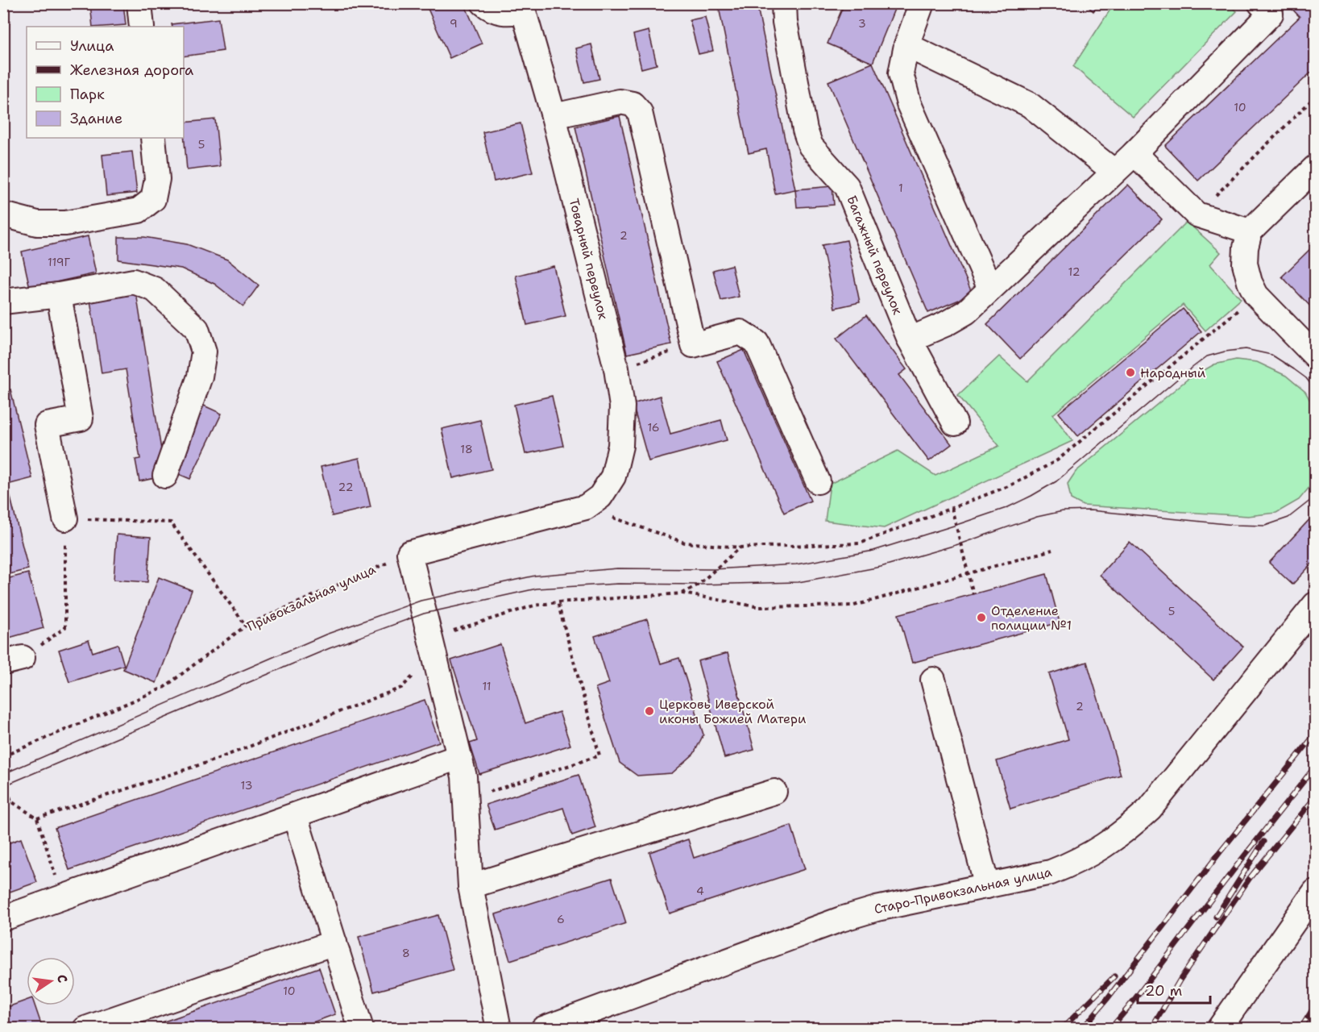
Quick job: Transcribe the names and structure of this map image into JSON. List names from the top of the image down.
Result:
{
  "streets": {
    "street": ["Багажный переулок", "Товарный переулок", "Старо-Привокзальная улица"],
    "path": ["Привокзальная улица"]
  },
  "places": ["Народный", "Отделение полиции №1", "Церковь Иверской иконы Божией Матери"],
  "house_numbers": [
    "9",
    "3",
    "10",
    "5",
    "1",
    "2",
    "119Г",
    "12",
    "16",
    "18",
    "22",
    "5",
    "11",
    "2",
    "13",
    "4",
    "6",
    "8",
    "10"
  ],
  "legend": [
    "Улица",
    "Железная дорога",
    "Парк",
    "Здание"
  ],
  "scale_bar": "20 m",
  "north": "right"
}
